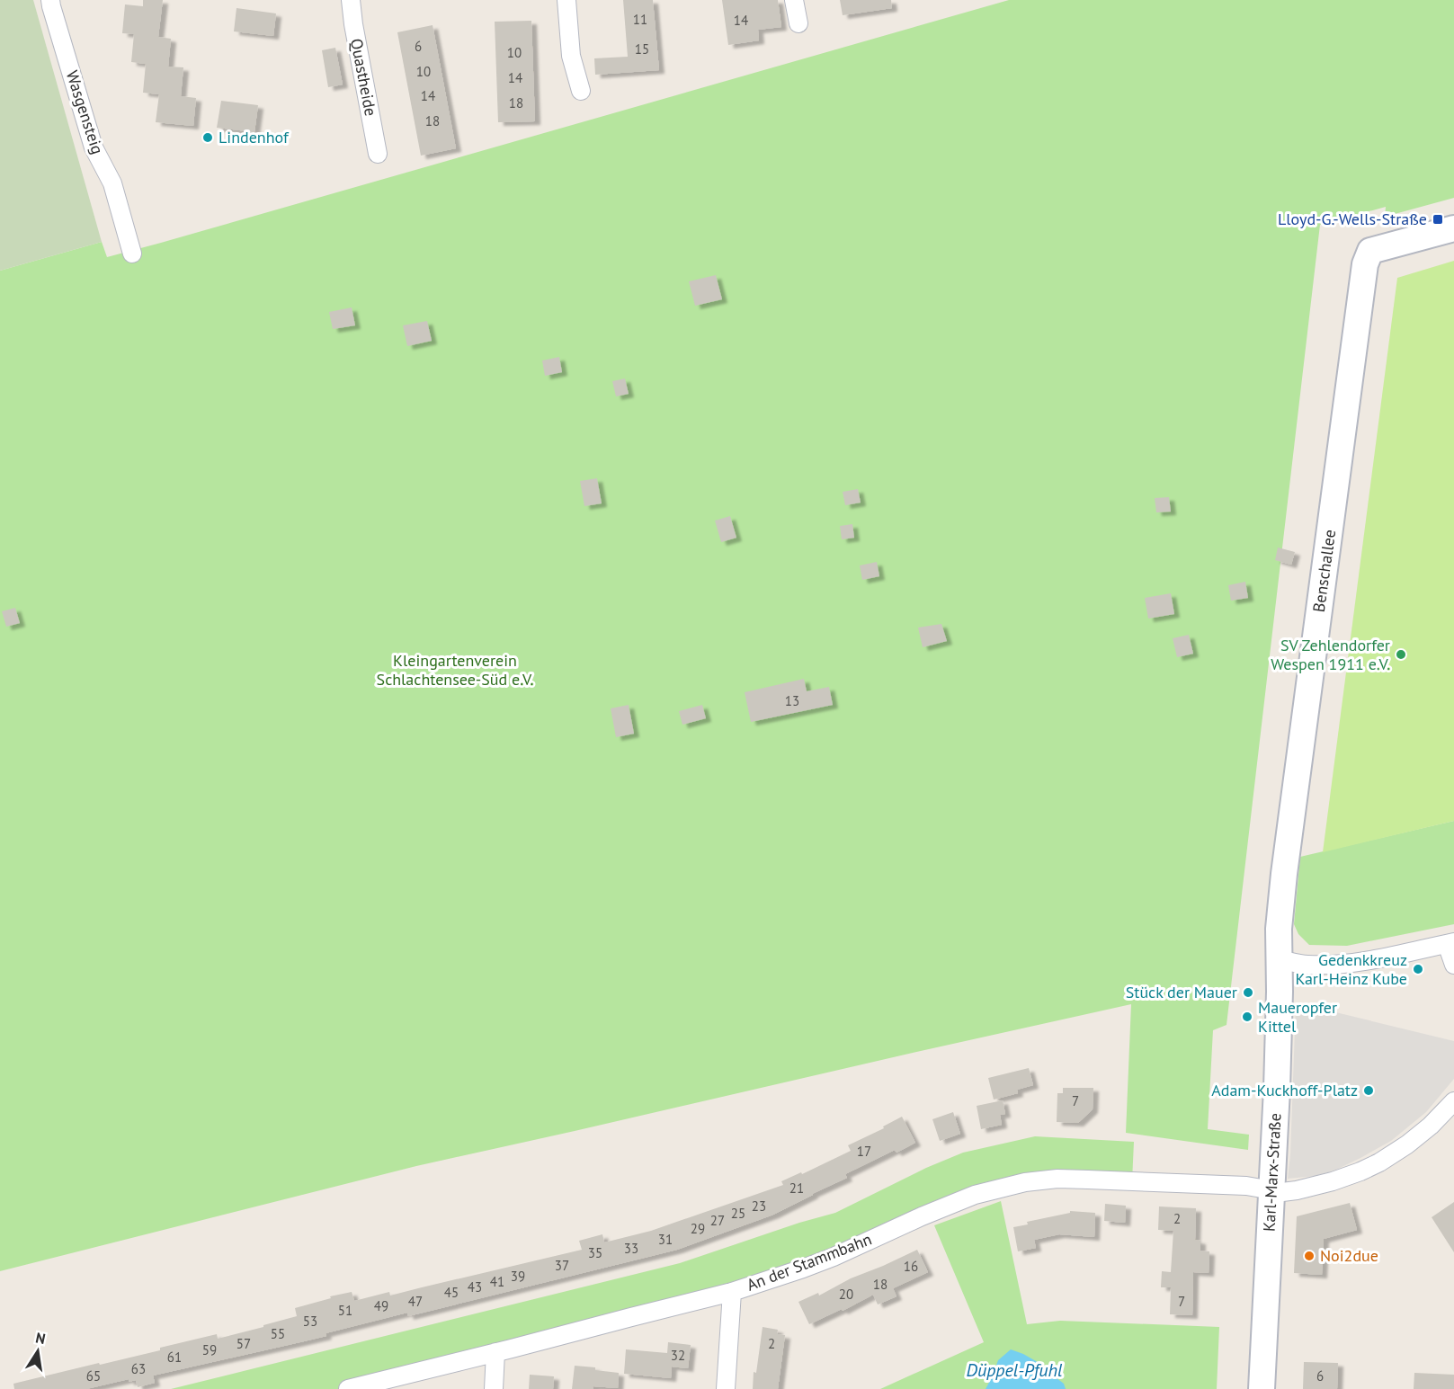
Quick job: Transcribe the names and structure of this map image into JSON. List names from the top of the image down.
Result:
{
  "streets": {
    "street": [
      "Quastheide",
      "Wasgensteig",
      "Benschallee",
      "Karl-Marx-Straße",
      "An der Stammbahn"
    ]
  },
  "crossings": [
    ["Benschallee", "Karl-Marx-Straße"],
    ["Karl-Marx-Straße", "An der Stammbahn"]
  ],
  "water": ["Düppel-Pfuhl"],
  "parks": ["Kleingartenverein Schlachtensee-Süd e.V."],
  "places": {
    "other": [
      "Lindenhof",
      "SV Zehlendorfer Wespen 1911 e.V.",
      "Gedenkkreuz Karl-Heinz Kube",
      "Stück der Mauer",
      "Maueropfer Kittel",
      "Adam-Kuckhoff-Platz",
      "Noi2due"
    ],
    "transit": ["Lloyd-G.-Wells-Straße"]
  },
  "house_numbers": [
    "11",
    "14",
    "6",
    "15",
    "10",
    "10",
    "14",
    "14",
    "18",
    "18",
    "13",
    "7",
    "17",
    "21",
    "23",
    "25",
    "2",
    "27",
    "29",
    "31",
    "33",
    "35",
    "37",
    "16",
    "39",
    "41",
    "18",
    "43",
    "45",
    "20",
    "47",
    "7",
    "49",
    "51",
    "53",
    "55",
    "57",
    "2",
    "59",
    "32",
    "61",
    "63",
    "65",
    "6"
  ],
  "north": "top"
}
